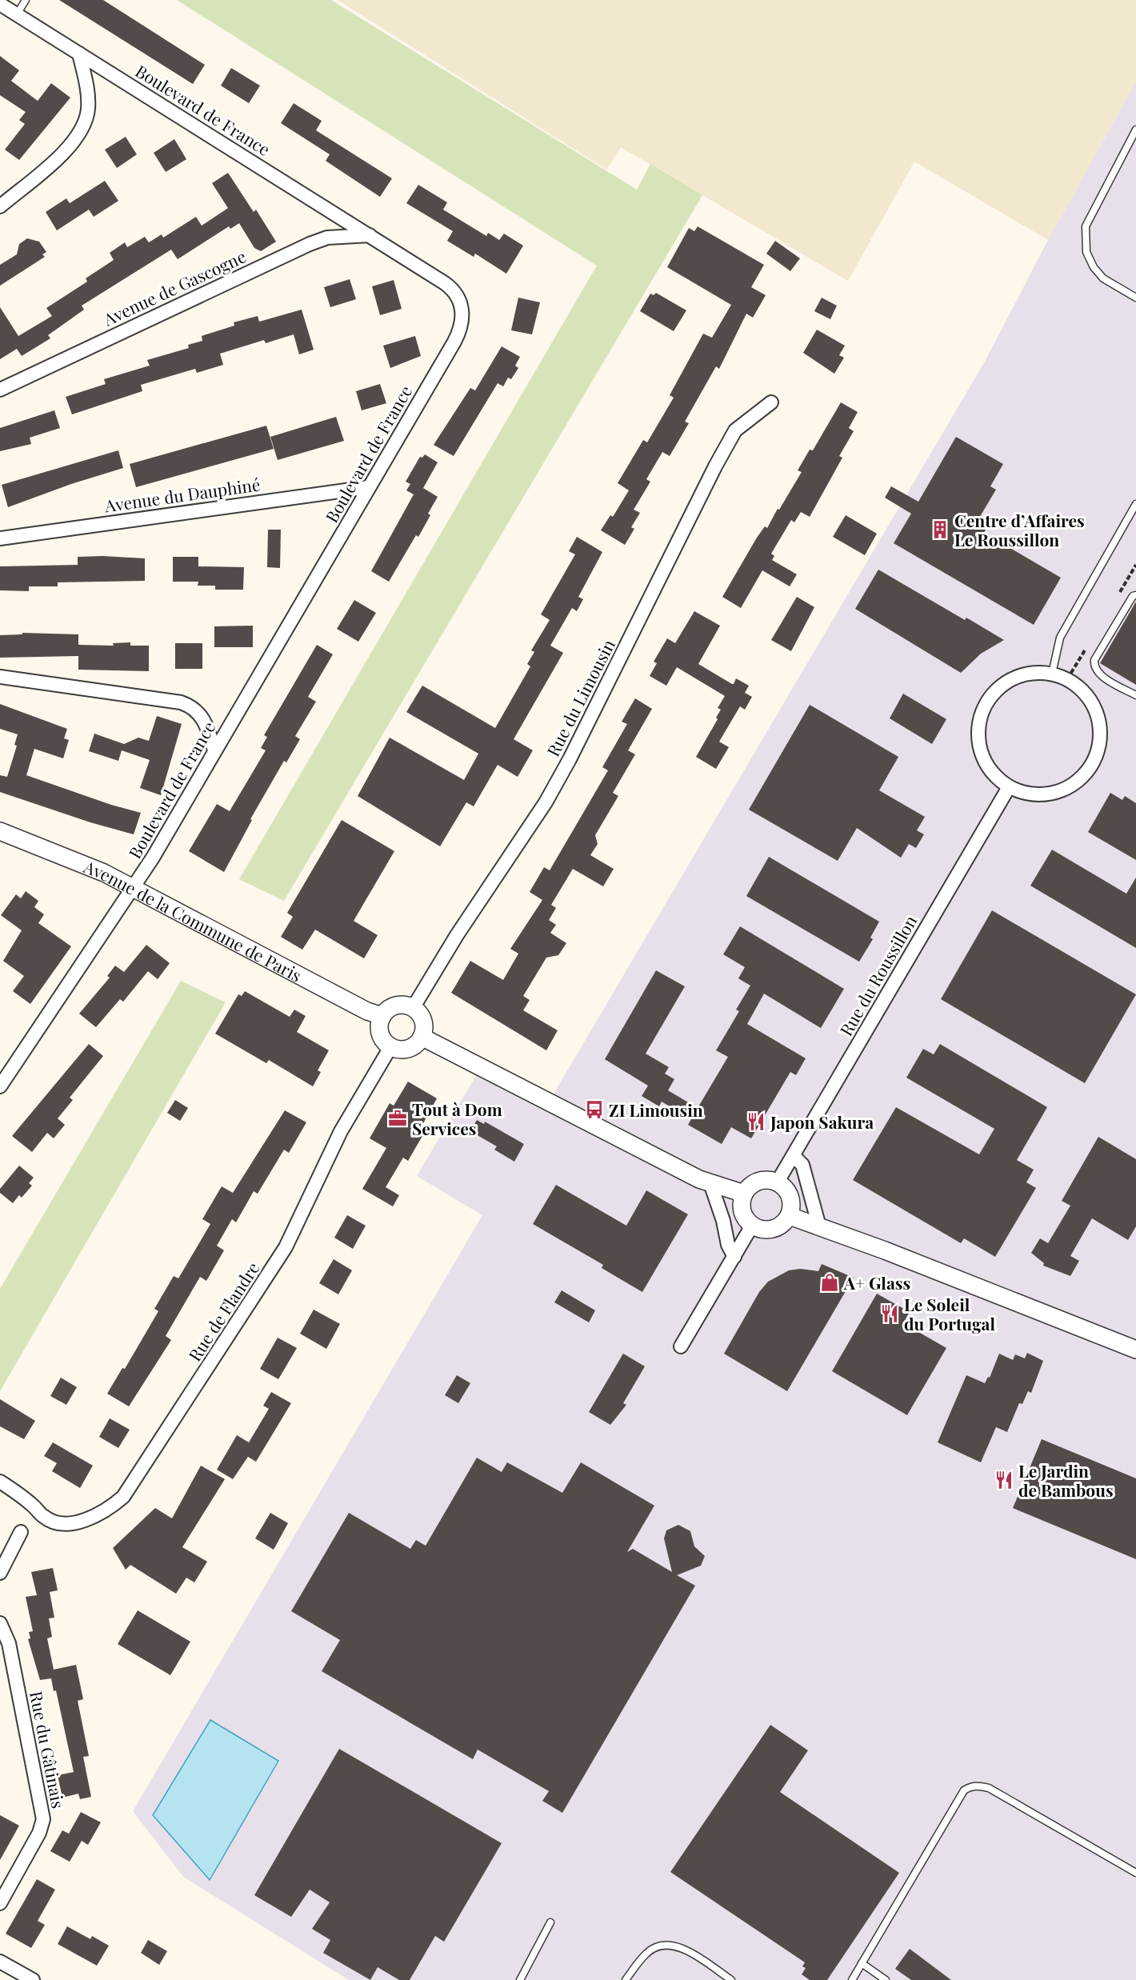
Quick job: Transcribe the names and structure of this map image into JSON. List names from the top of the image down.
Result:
{
  "streets": {
    "street": [
      "Boulevard de France",
      "Avenue de Gascogne",
      "Avenue du Dauphiné",
      "Rue du Limousin",
      "Avenue de la Commune de Paris",
      "Rue du Roussillon",
      "Rue de Flandre",
      "Rue du Gâtinais"
    ]
  },
  "crossings": [
    ["Boulevard de France", "Avenue de Gascogne"],
    ["Boulevard de France", "Avenue du Dauphiné"],
    ["Boulevard de France", "Avenue de la Commune de Paris"],
    ["Rue du Limousin", "Avenue de la Commune de Paris"],
    ["Rue du Limousin", "Rue de Flandre"],
    ["Avenue de la Commune de Paris", "Rue de Flandre"]
  ],
  "places": {
    "building": ["Centre d’Affaires Le Roussillon"],
    "bus stop": ["ZI Limousin"],
    "office": ["Tout à Dom Services"],
    "restaurant": ["Japon Sakura", "Le Soleil du Portugal", "Le Jardin de Bambous"],
    "shop": ["A+ Glass"]
  }
}
